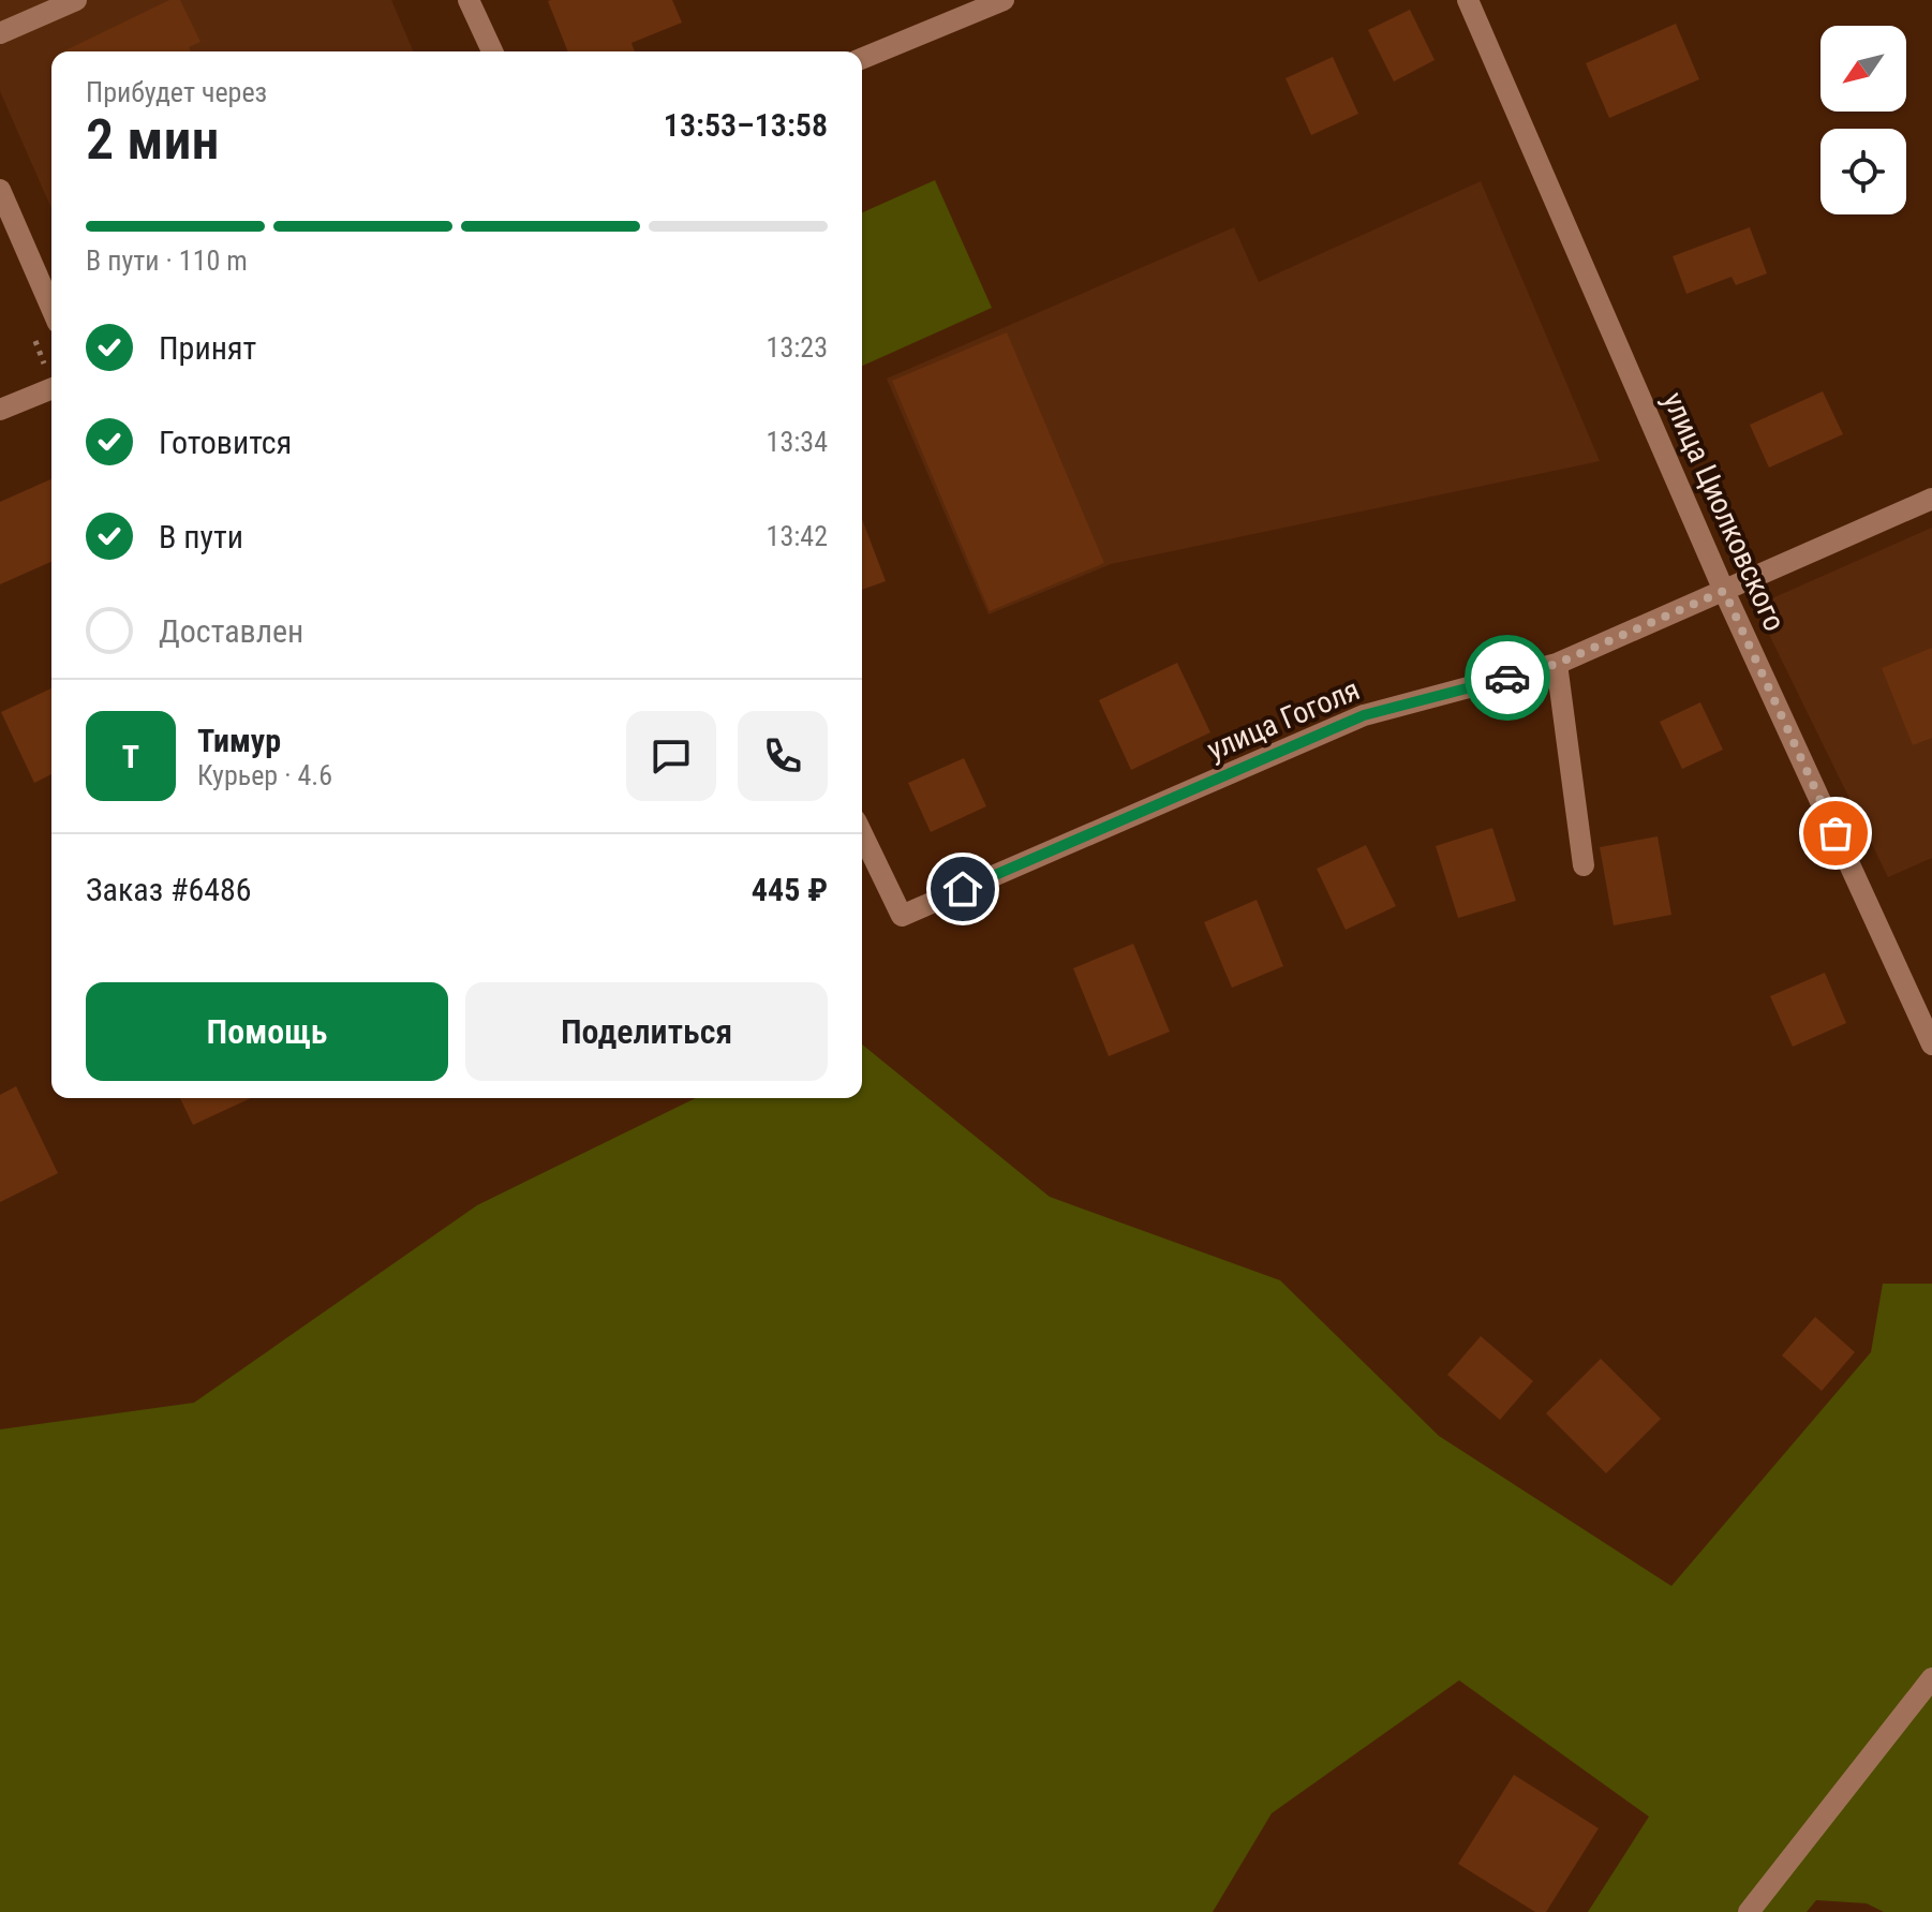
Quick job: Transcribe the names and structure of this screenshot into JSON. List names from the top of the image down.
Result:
{
  "streets": {
    "street": ["улица Циолковского", "улица Гоголя"]
  },
  "crossings": [
    ["улица Циолковского", "улица Гоголя"]
  ],
  "north": "bottom left",
  "page": {
    "heading": ["2 мин", "Прибудет через", "13:53–13:58"],
    "panel": [
      "Тимур",
      "Курьер · 4.6",
      "Заказ #6486",
      "445 ₽"
    ],
    "bar": "В пути · 110 m",
    "list": [
      ["Принят", "13:23"],
      ["Готовится", "13:34"],
      ["В пути", "13:42"],
      "Доставлен"
    ],
    "round": "Т",
    "buttons": ["Помощь", "Поделиться"]
  }
}
